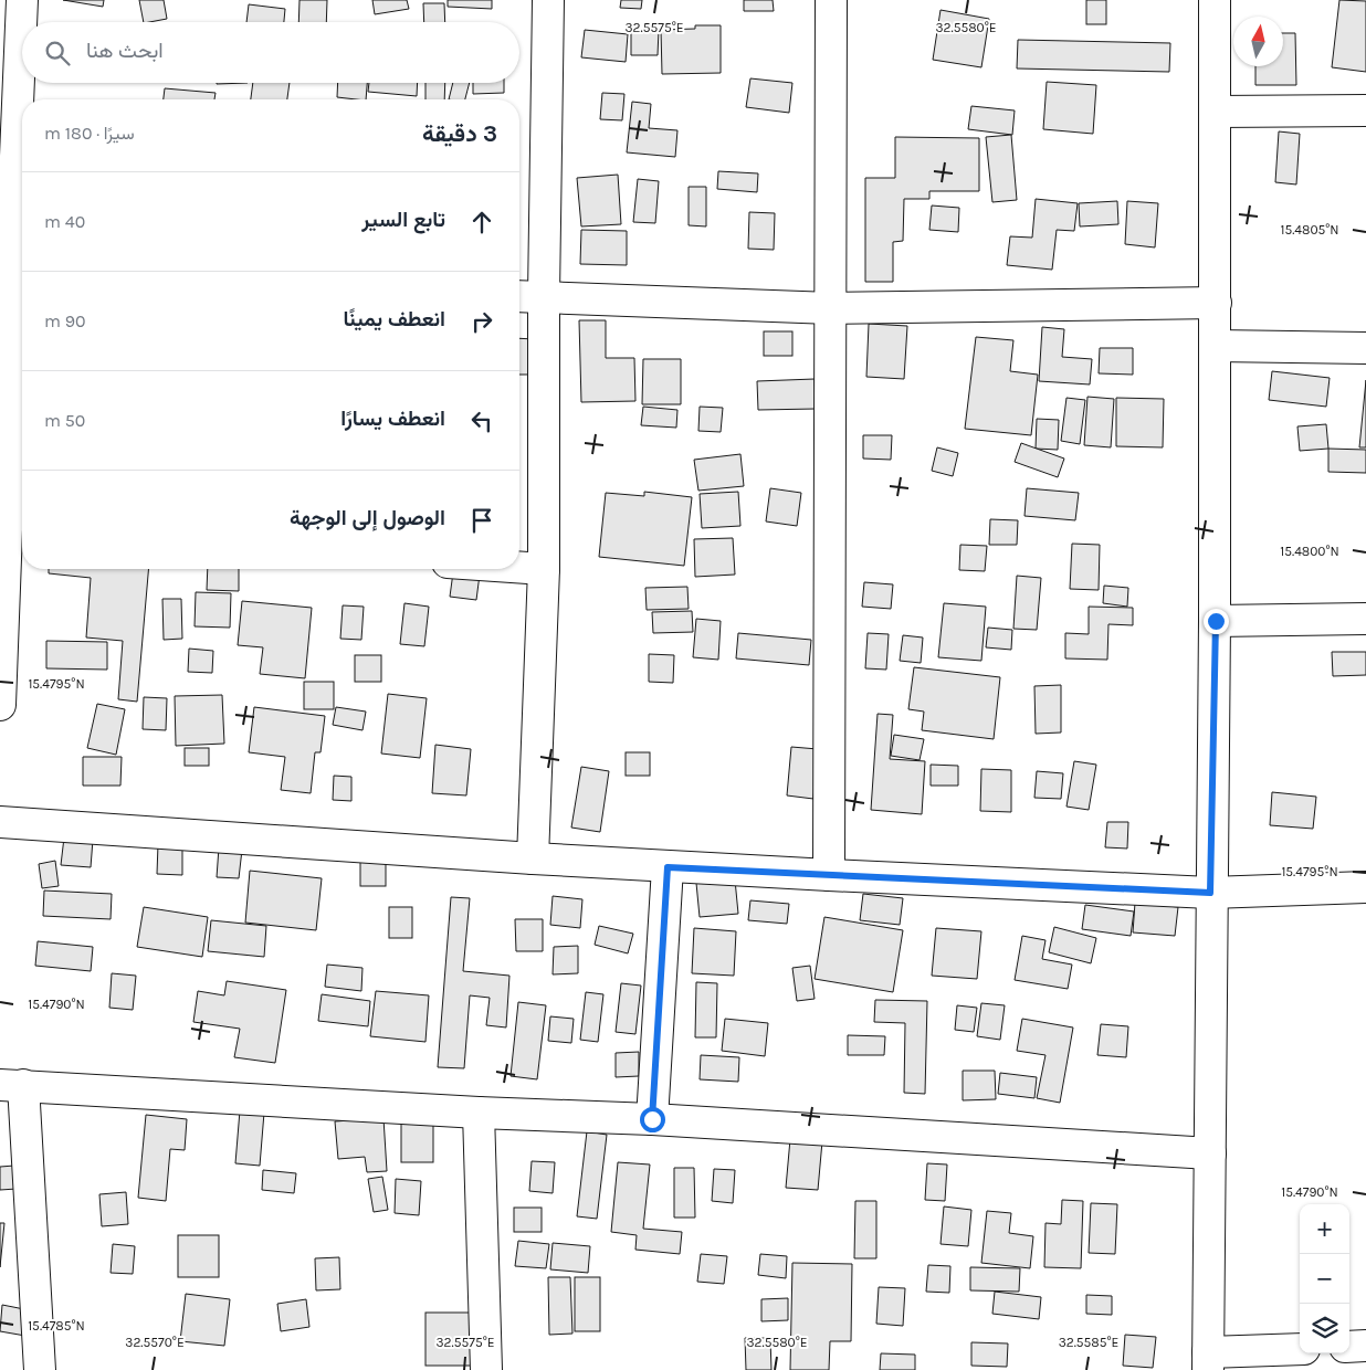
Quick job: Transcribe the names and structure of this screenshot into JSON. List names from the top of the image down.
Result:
{
  "north": "top",
  "page": {
    "search": "ابحث هنا",
    "heading": ["3 دقيقة", "سيرًا · 180 m"],
    "list": [
      ["تابع السير", "40 m"],
      ["انعطف يمينًا", "90 m"],
      ["انعطف يسارًا", "50 m"],
      "الوصول إلى الوجهة"
    ],
    "map_buttons": ["+", "−"]
  },
  "coordinates": [
    "32.5575°E",
    "32.5580°E",
    "15.4805°N",
    "15.4800°N",
    "15.4795°N",
    "15.4790°N",
    "15.4785°N",
    "32.5570°E",
    "32.5585°E"
  ]
}
